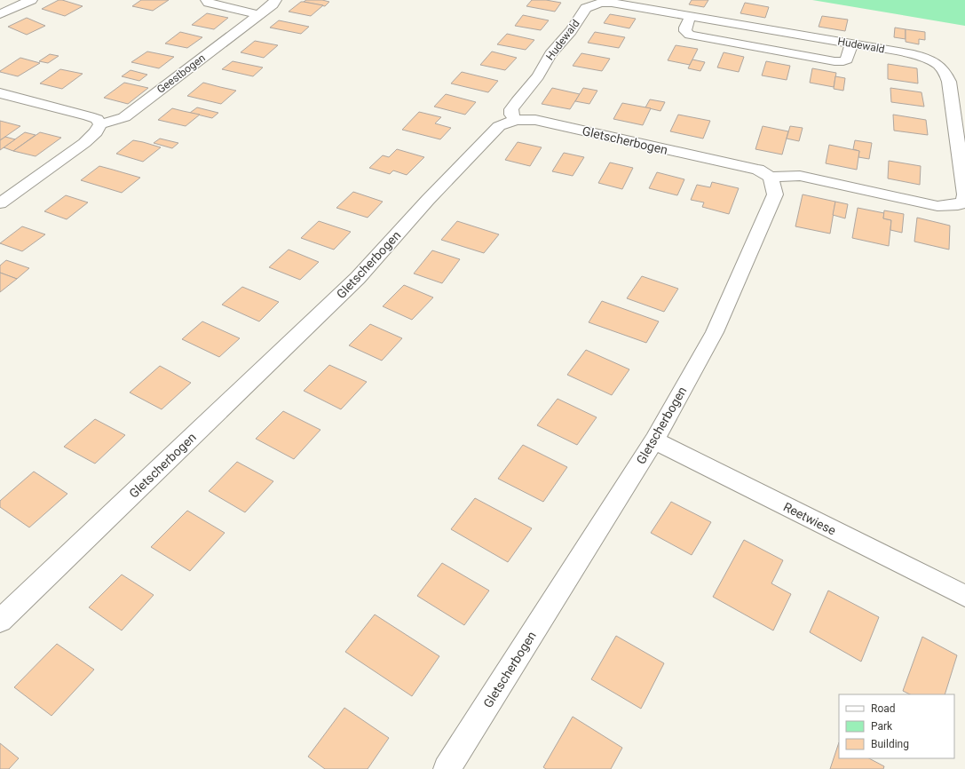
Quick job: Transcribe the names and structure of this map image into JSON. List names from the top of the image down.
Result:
{
  "streets": {
    "street": [
      "Hudewald",
      "Geestbogen",
      "Gletscherbogen",
      "Reetwiese"
    ]
  },
  "crossings": [
    ["Hudewald", "Gletscherbogen"],
    ["Gletscherbogen", "Reetwiese"]
  ],
  "legend": ["Road", "Park", "Building"]
}
